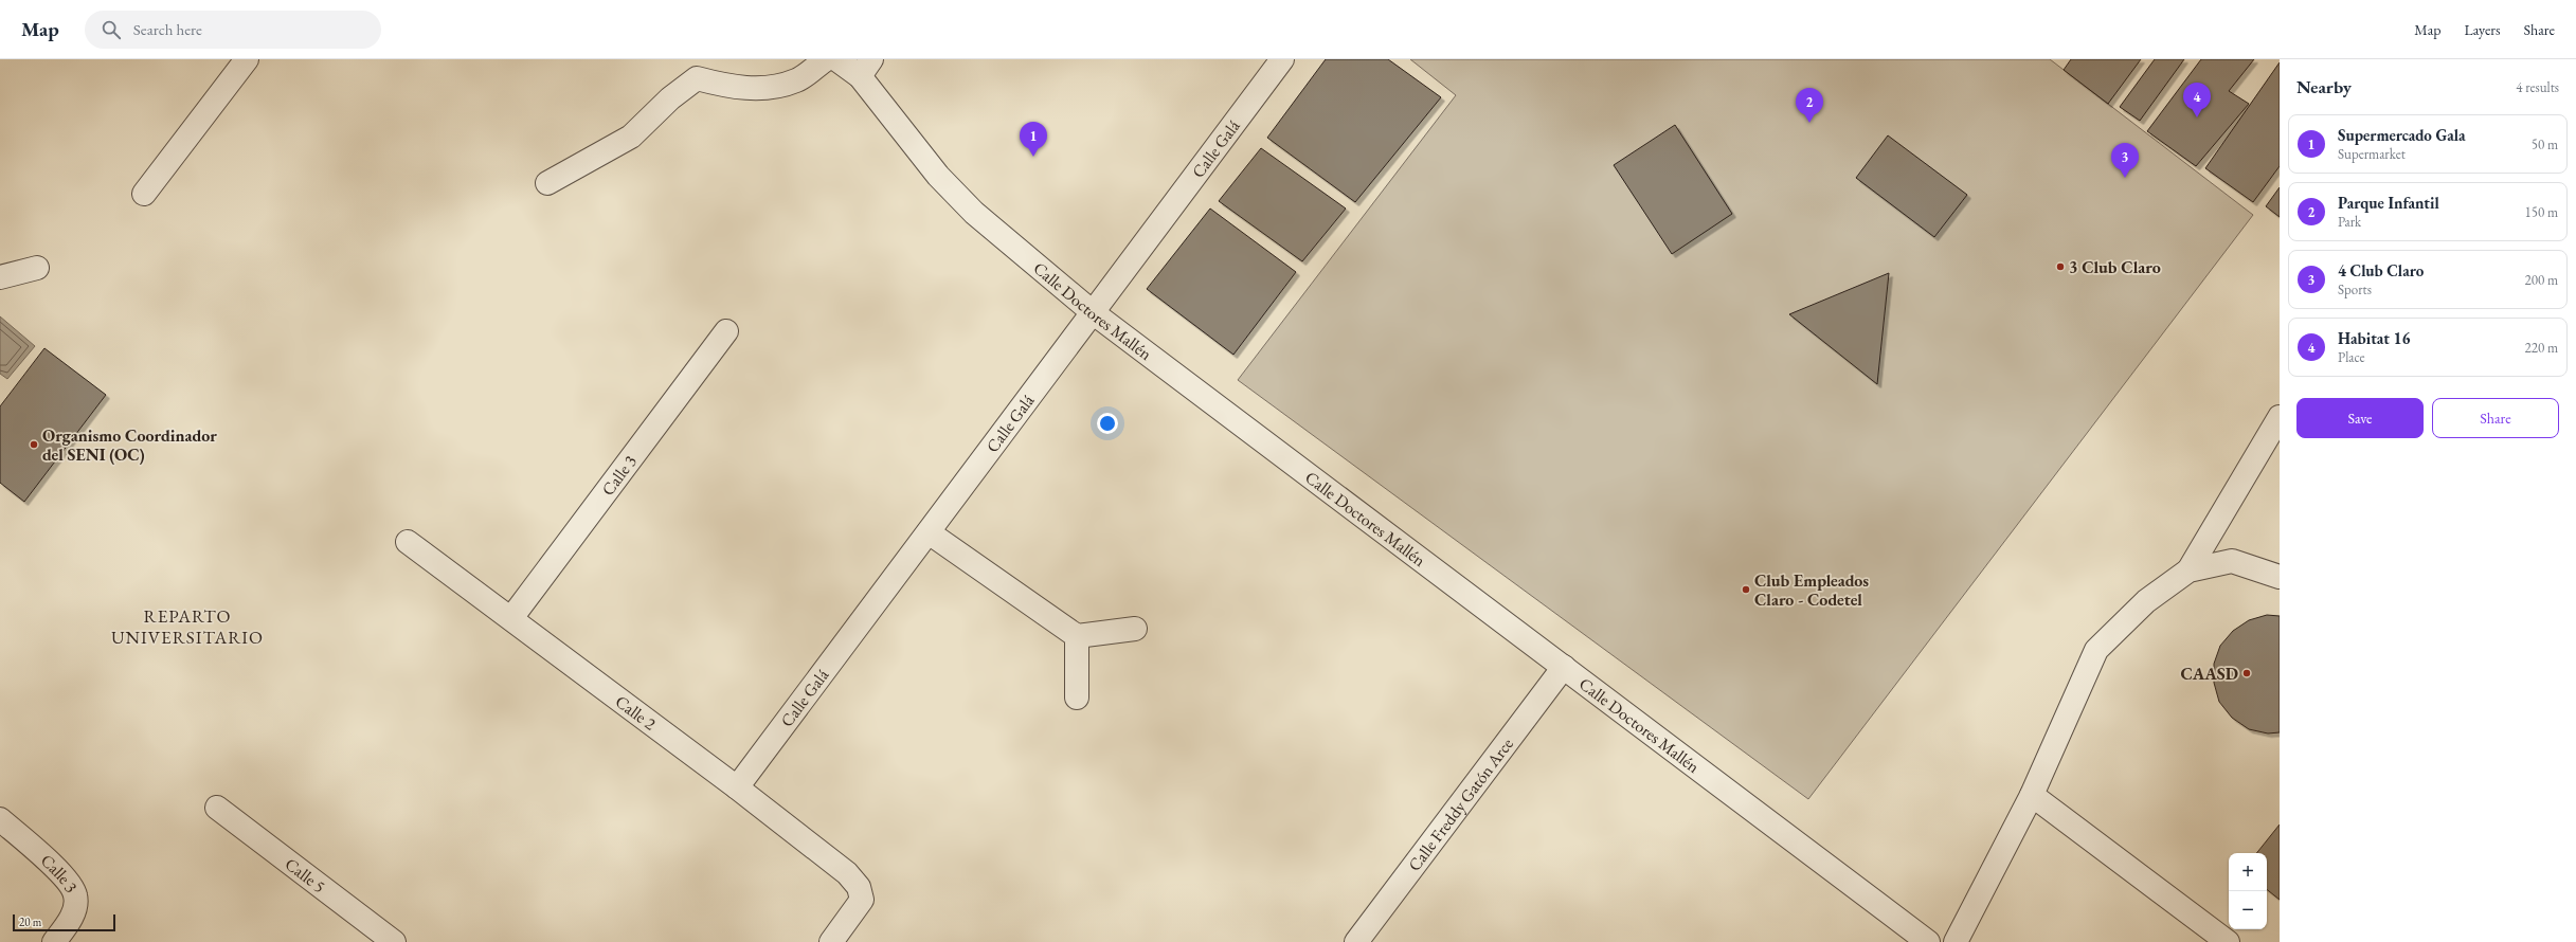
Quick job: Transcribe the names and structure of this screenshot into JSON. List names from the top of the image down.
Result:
{
  "streets": {
    "street": [
      "Calle Galá",
      "Calle Doctores Mallén",
      "Calle 3",
      "Calle 2",
      "Calle Freddy Gatón Arce",
      "Calle 5"
    ]
  },
  "crossings": [
    ["Calle Galá", "Calle Doctores Mallén"],
    ["Calle Galá", "Calle 2"],
    ["Calle Doctores Mallén", "Calle Freddy Gatón Arce"],
    ["Calle 3", "Calle 2"]
  ],
  "districts": ["REPARTO UNIVERSITARIO"],
  "places": [
    "3 Club Claro",
    "Organismo Coordinador del SENI (OC)",
    "Club Empleados Claro - Codetel",
    "CAASD"
  ],
  "scale_bar": "20 m",
  "page": {
    "header": "Map",
    "search": "Search here",
    "nav": ["Map", "Layers", "Share"],
    "heading": ["Nearby", "4 results"],
    "pins": [
      "4",
      "2",
      "1",
      "3"
    ],
    "list": [
      {
        "mark": "1",
        "name": "Supermercado Gala",
        "note": "Supermarket",
        "value": "50 m"
      },
      {
        "mark": "2",
        "name": "Parque Infantil",
        "note": "Park",
        "value": "150 m"
      },
      {
        "mark": "3",
        "name": "4 Club Claro",
        "note": "Sports",
        "value": "200 m"
      },
      {
        "mark": "4",
        "name": "Habitat 16",
        "note": "Place",
        "value": "220 m"
      }
    ],
    "buttons": ["Save", "Share"],
    "map_buttons": ["+", "−"],
    "scale": "20 m"
  }
}
